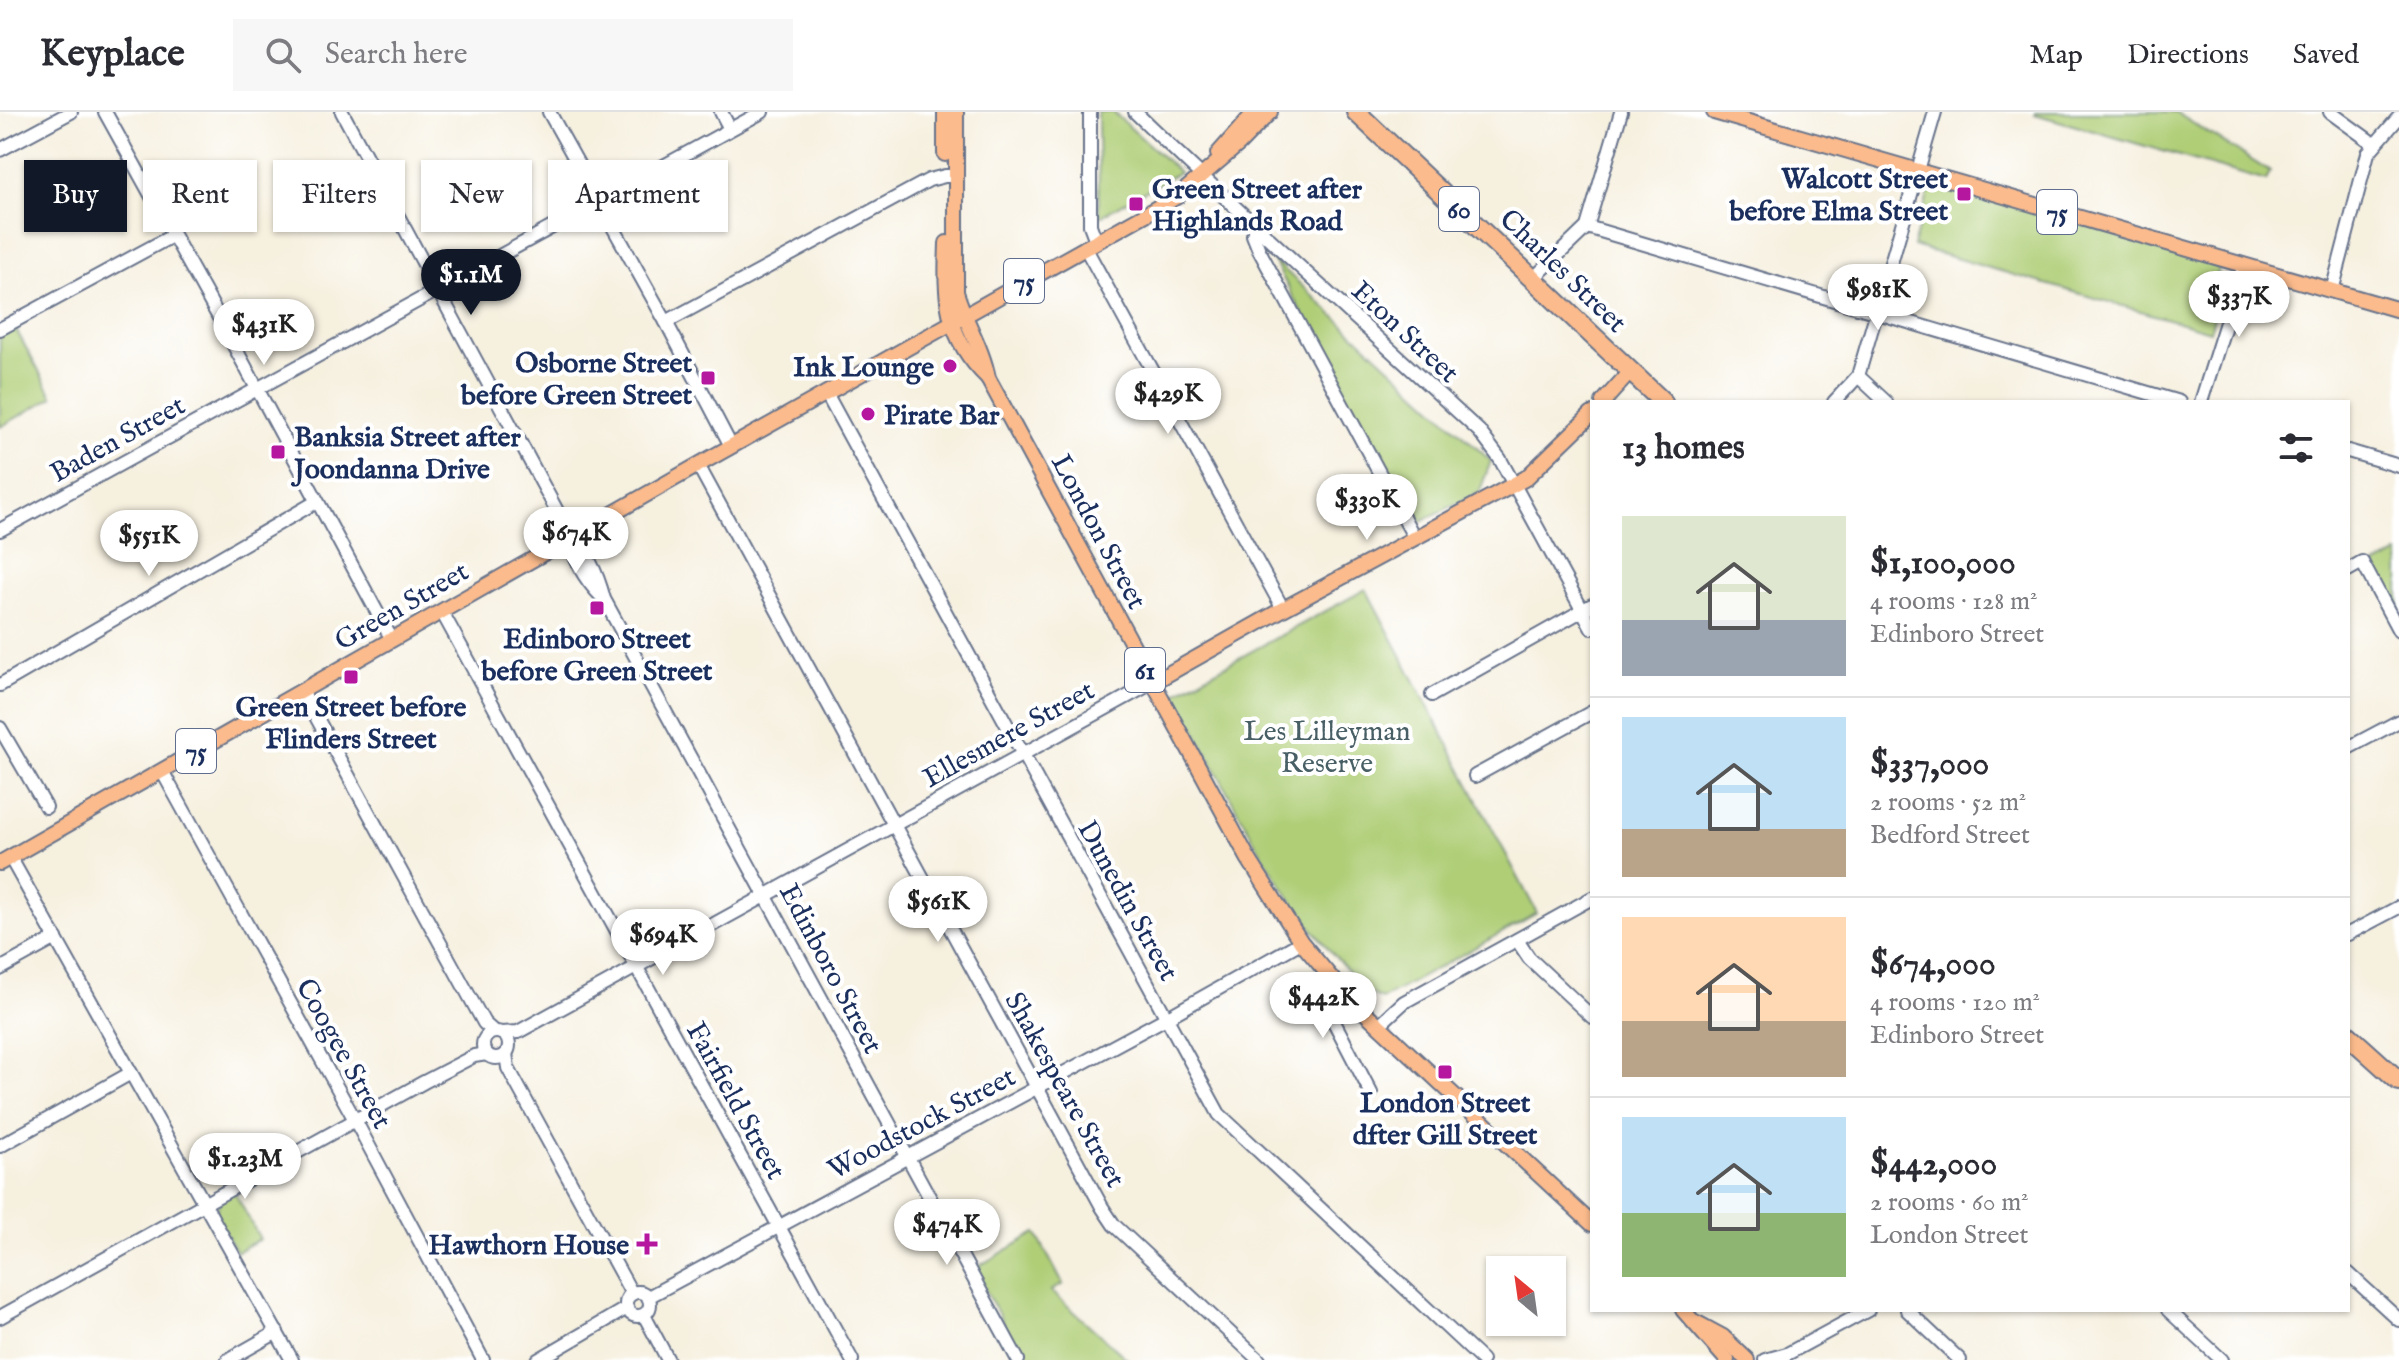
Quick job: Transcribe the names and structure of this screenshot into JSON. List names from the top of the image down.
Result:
{
  "streets": {
    "highway": ["60", "Charles Street"],
    "main road": [
      "75",
      "London Street",
      "Green Street",
      "61",
      "Ellesmere Street"
    ],
    "street": [
      "Eton Street",
      "Baden Street",
      "Dunedin Street",
      "Edinboro Street",
      "Coogee Street",
      "Shakespeare Street",
      "Fairfield Street",
      "Woodstock Street"
    ]
  },
  "crossings": [
    ["Eton Street", "Green Street"],
    ["Eton Street", "Ellesmere Street"],
    ["Baden Street", "Edinboro Street"],
    ["London Street", "Green Street"],
    ["London Street", "Ellesmere Street"],
    ["London Street", "Woodstock Street"],
    ["Green Street", "Dunedin Street"],
    ["Green Street", "Edinboro Street"],
    ["Green Street", "Coogee Street"],
    ["Green Street", "Shakespeare Street"],
    ["Green Street", "Fairfield Street"],
    ["Ellesmere Street", "Dunedin Street"],
    ["Ellesmere Street", "Edinboro Street"],
    ["Ellesmere Street", "Coogee Street"],
    ["Ellesmere Street", "Shakespeare Street"],
    ["Ellesmere Street", "Fairfield Street"],
    ["Dunedin Street", "Woodstock Street"],
    ["Edinboro Street", "Woodstock Street"],
    ["Shakespeare Street", "Woodstock Street"],
    ["Fairfield Street", "Woodstock Street"]
  ],
  "parks": ["Les Lilleyman Reserve"],
  "places": {
    "transit": [
      "Walcott Street before Elma Street",
      "Green Street after Highlands Road",
      "Osborne Street before Green Street",
      "Banksia Street after Joondanna Drive",
      "Edinboro Street before Green Street",
      "Green Street before Flinders Street",
      "London Street dfter Gill Street"
    ],
    "other": ["Ink Lounge", "Pirate Bar"],
    "health": ["Hawthorn House"]
  },
  "north": "top left",
  "page": {
    "header": "Keyplace",
    "search": "Search here",
    "nav": ["Map", "Directions", "Saved"],
    "chip": [
      "Buy",
      "Rent",
      "Filters",
      "New",
      "Apartment"
    ],
    "price": [
      "$1.1M",
      "$981K",
      "$337K",
      "$431K",
      "$429K",
      "$330K",
      "$674K",
      "$551K",
      "$561K",
      "$694K",
      "$442K",
      "$1.23M",
      "$474K"
    ],
    "heading": "13 homes",
    "list": [
      {
        "name": "$1,100,000",
        "note": "4 rooms · 128 m² · Edinboro Street"
      },
      {
        "name": "$337,000",
        "note": "2 rooms · 52 m² · Bedford Street"
      },
      {
        "name": "$674,000",
        "note": "4 rooms · 120 m² · Edinboro Street"
      },
      {
        "name": "$442,000",
        "note": "2 rooms · 60 m² · London Street"
      }
    ]
  }
}
